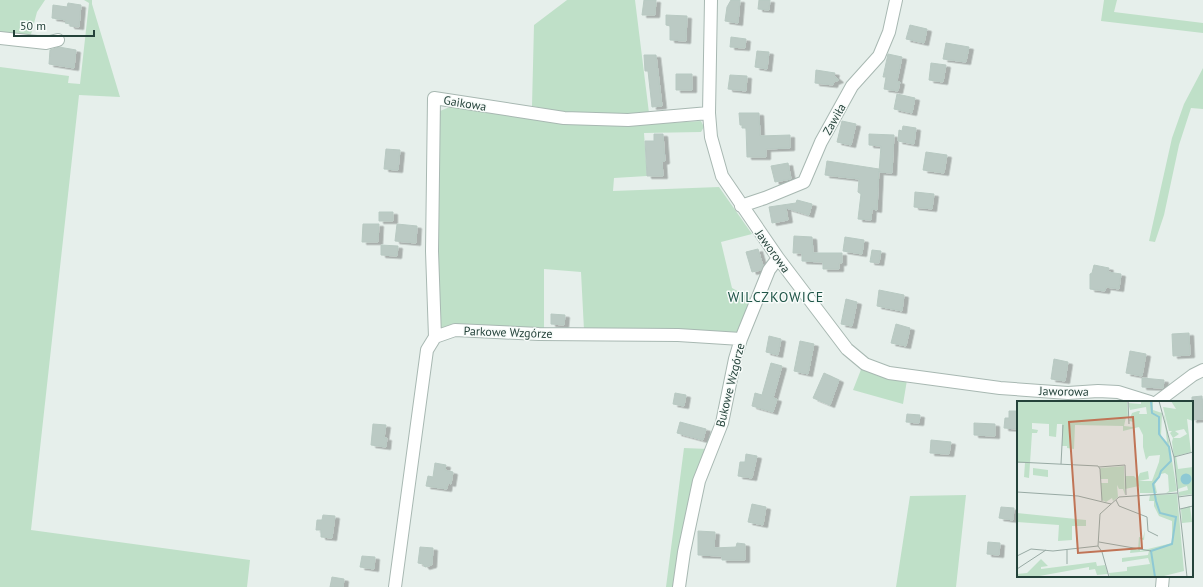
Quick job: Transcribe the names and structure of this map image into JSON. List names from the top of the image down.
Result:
{
  "streets": {
    "street": [
      "Gaikowa",
      "Zawiła",
      "Jaworowa",
      "Parkowe Wzgórze",
      "Bukowe Wzgórze"
    ]
  },
  "crossings": [
    ["Gaikowa", "Jaworowa"],
    ["Gaikowa", "Parkowe Wzgórze"],
    ["Zawiła", "Jaworowa"],
    ["Jaworowa", "Bukowe Wzgórze"],
    ["Parkowe Wzgórze", "Bukowe Wzgórze"]
  ],
  "districts": ["WILCZKOWICE"],
  "scale_bar": "50 m"
}
